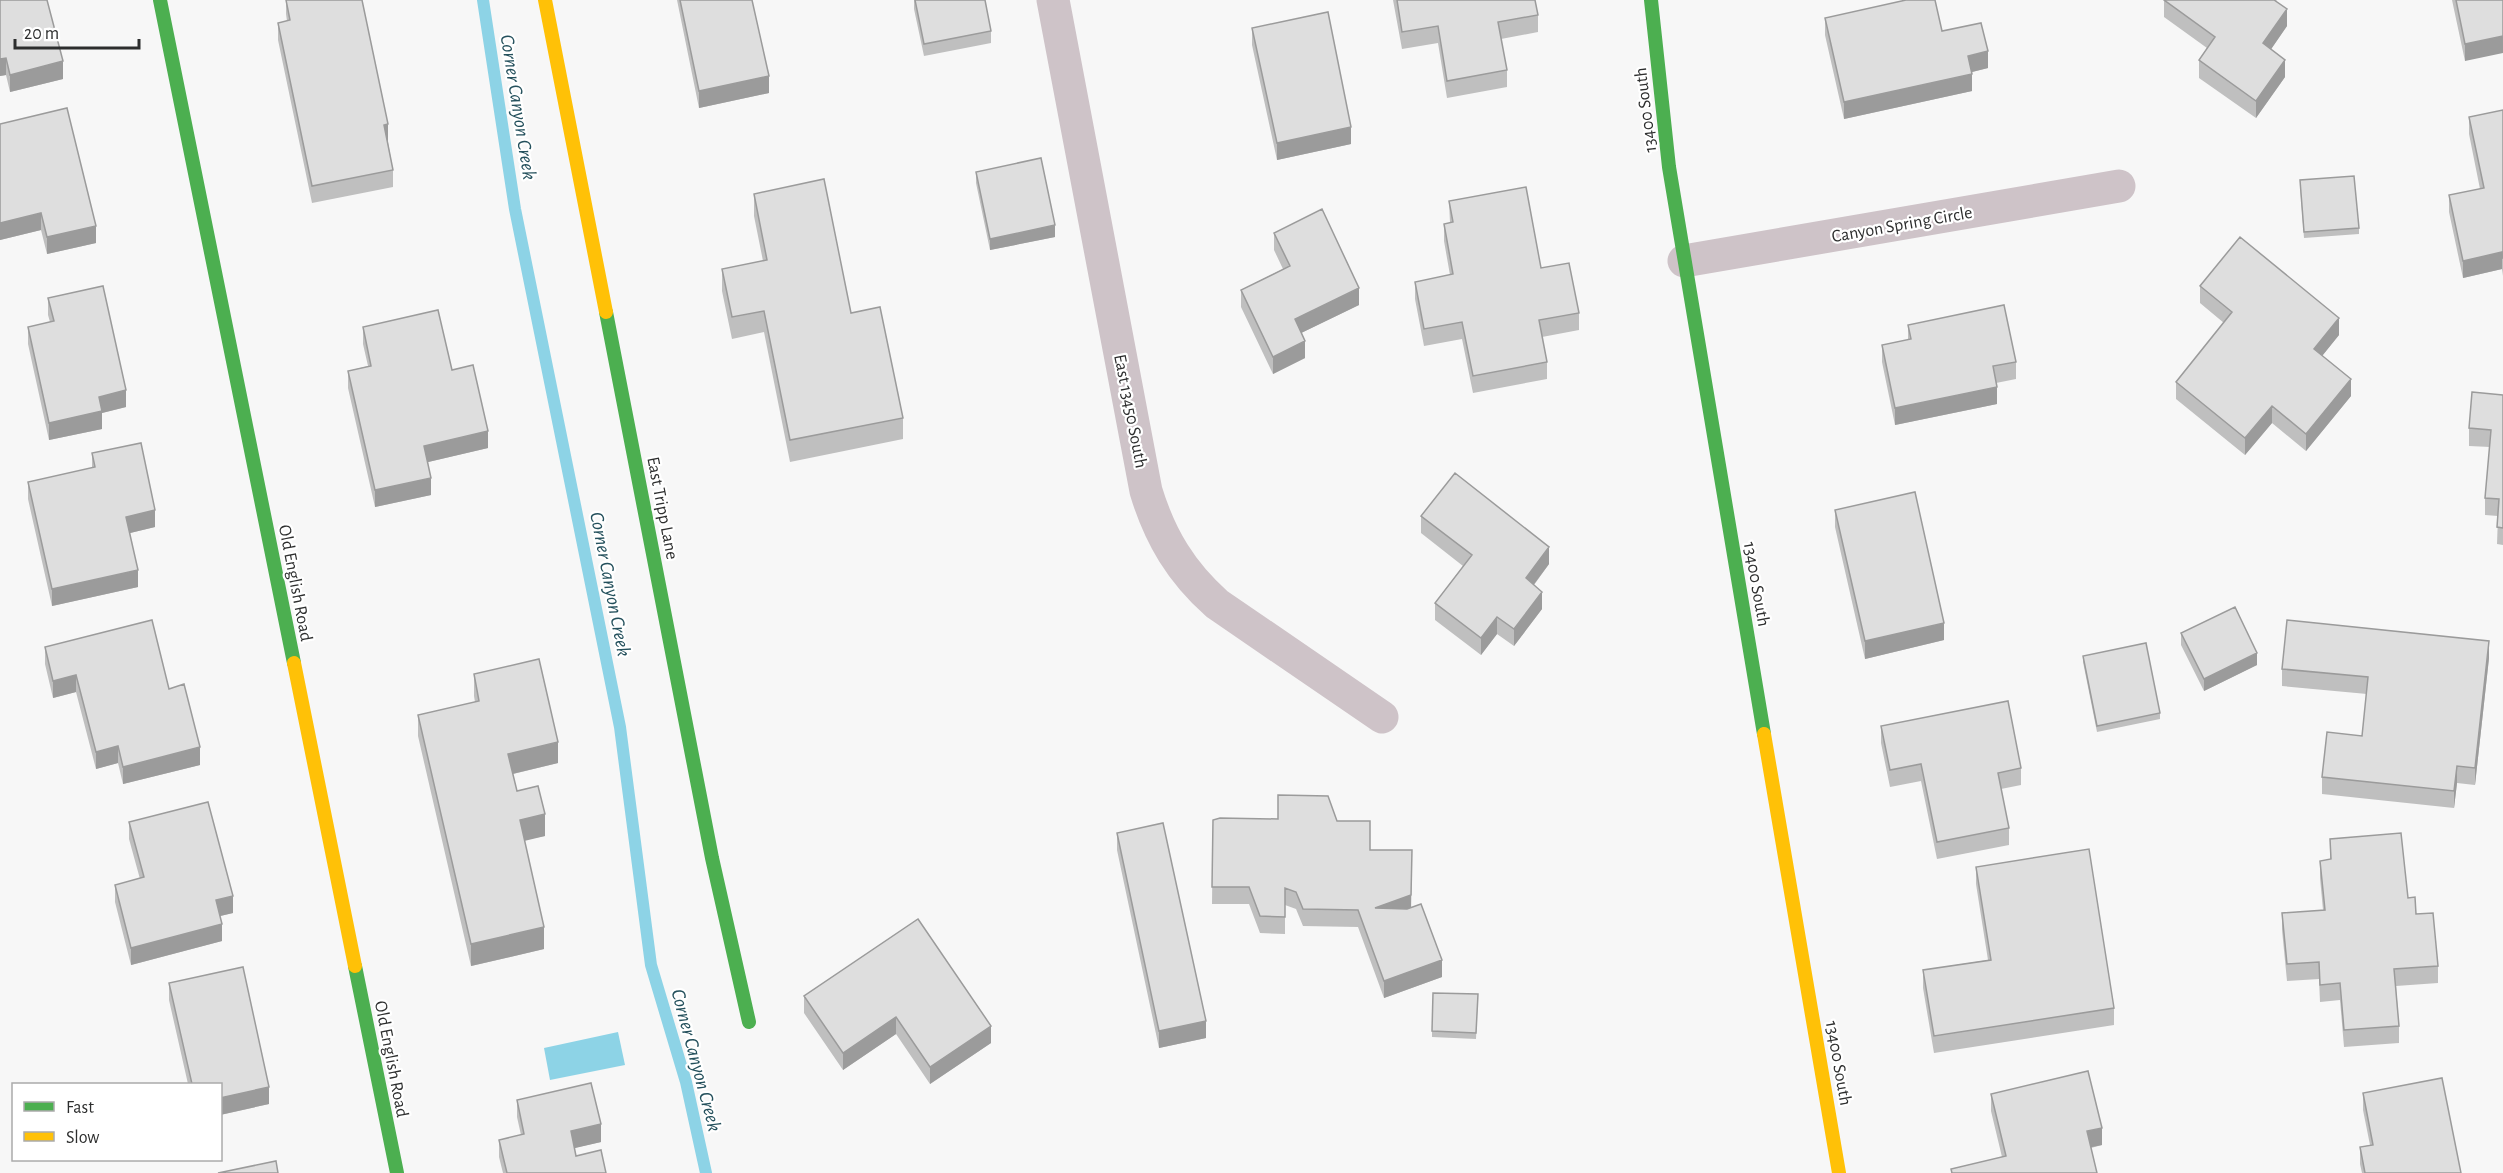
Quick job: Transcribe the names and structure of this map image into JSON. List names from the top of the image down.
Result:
{
  "streets": {
    "street": [
      "13400 South",
      "Canyon Spring Circle",
      "East 13450 South",
      "East Tripp Lane",
      "Old English Road"
    ]
  },
  "crossings": [
    ["13400 South", "Canyon Spring Circle"]
  ],
  "water": ["Corner Canyon Creek"],
  "legend": ["Fast", "Slow"],
  "scale_bar": "20 m"
}
